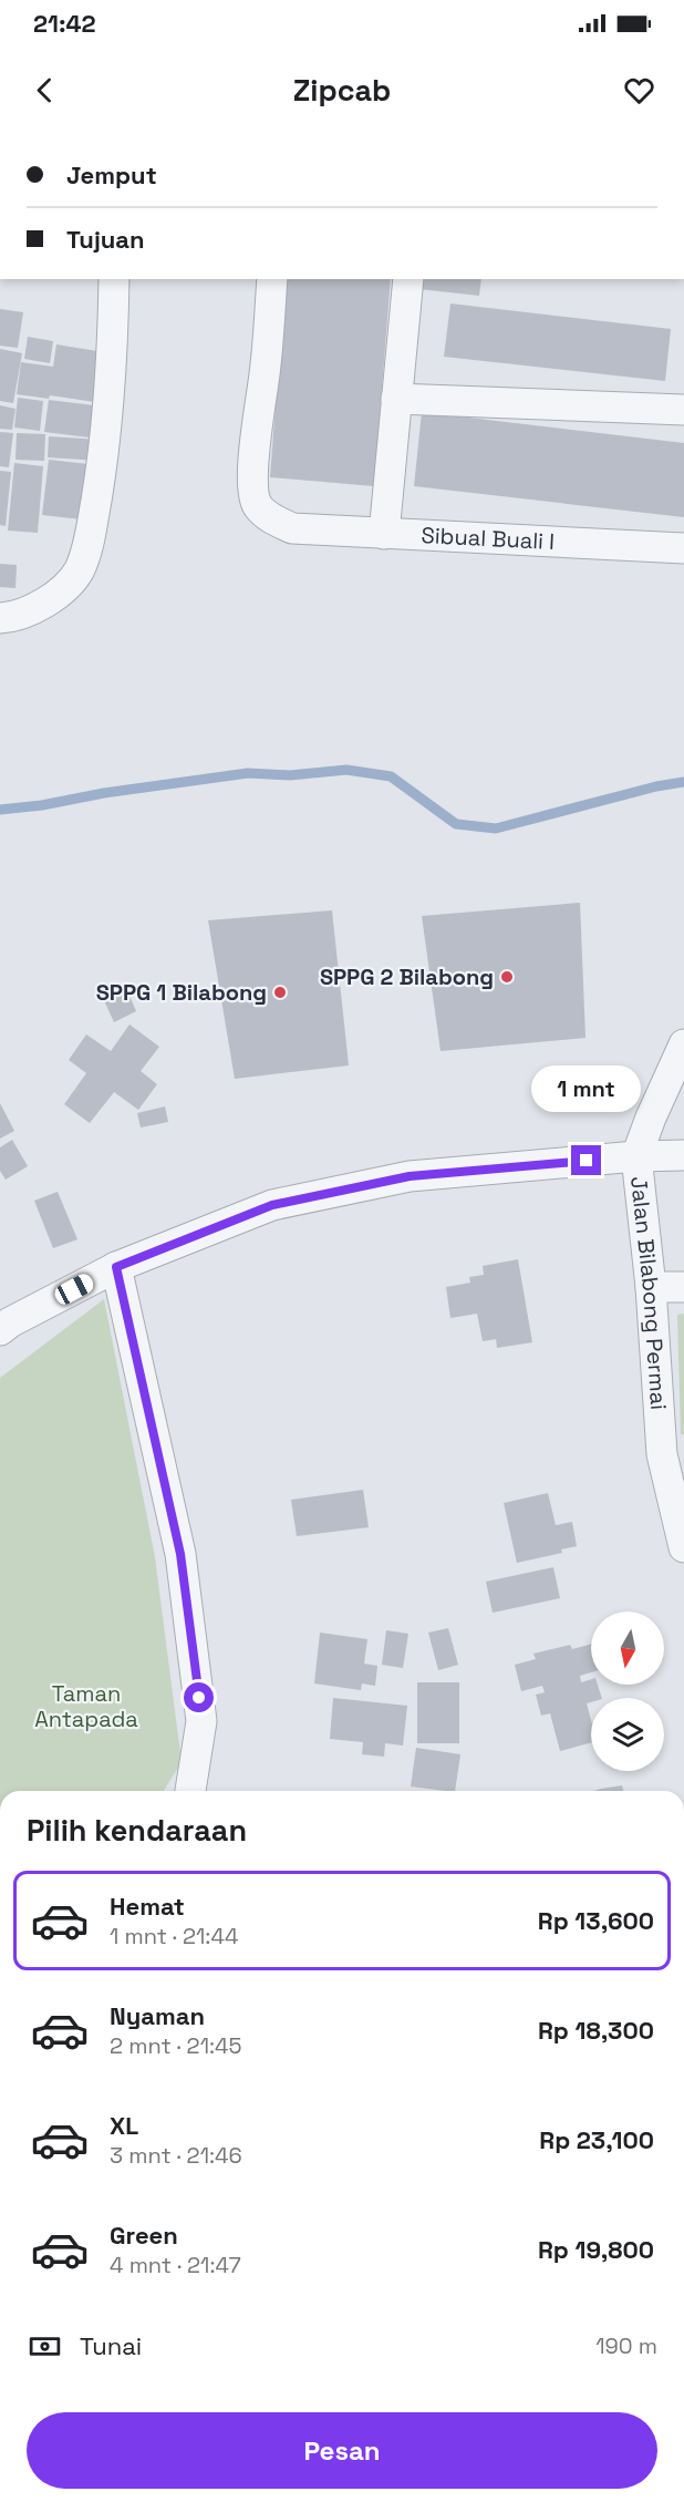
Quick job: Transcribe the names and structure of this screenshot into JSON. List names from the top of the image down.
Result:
{
  "streets": {
    "street": ["Sibual Buali I", "Jalan Bilabong Permai"]
  },
  "parks": ["Taman Antapada"],
  "places": ["SPPG 2 Bilabong", "SPPG 1 Bilabong"],
  "north": "bottom",
  "page": {
    "status": "21:42",
    "header": "Zipcab",
    "banner": ["Jemput", "Tujuan"],
    "bubble": "1 mnt",
    "heading": "Pilih kendaraan",
    "list": [
      {
        "name": "Hemat",
        "note": "1 mnt · 21:44",
        "value": "Rp 13,600"
      },
      {
        "name": "Nyaman",
        "note": "2 mnt · 21:45",
        "value": "Rp 18,300"
      },
      {
        "name": "XL",
        "note": "3 mnt · 21:46",
        "value": "Rp 23,100"
      },
      {
        "name": "Green",
        "note": "4 mnt · 21:47",
        "value": "Rp 19,800"
      }
    ],
    "pay": ["Tunai", "190 m"],
    "buttons": "Pesan"
  }
}
